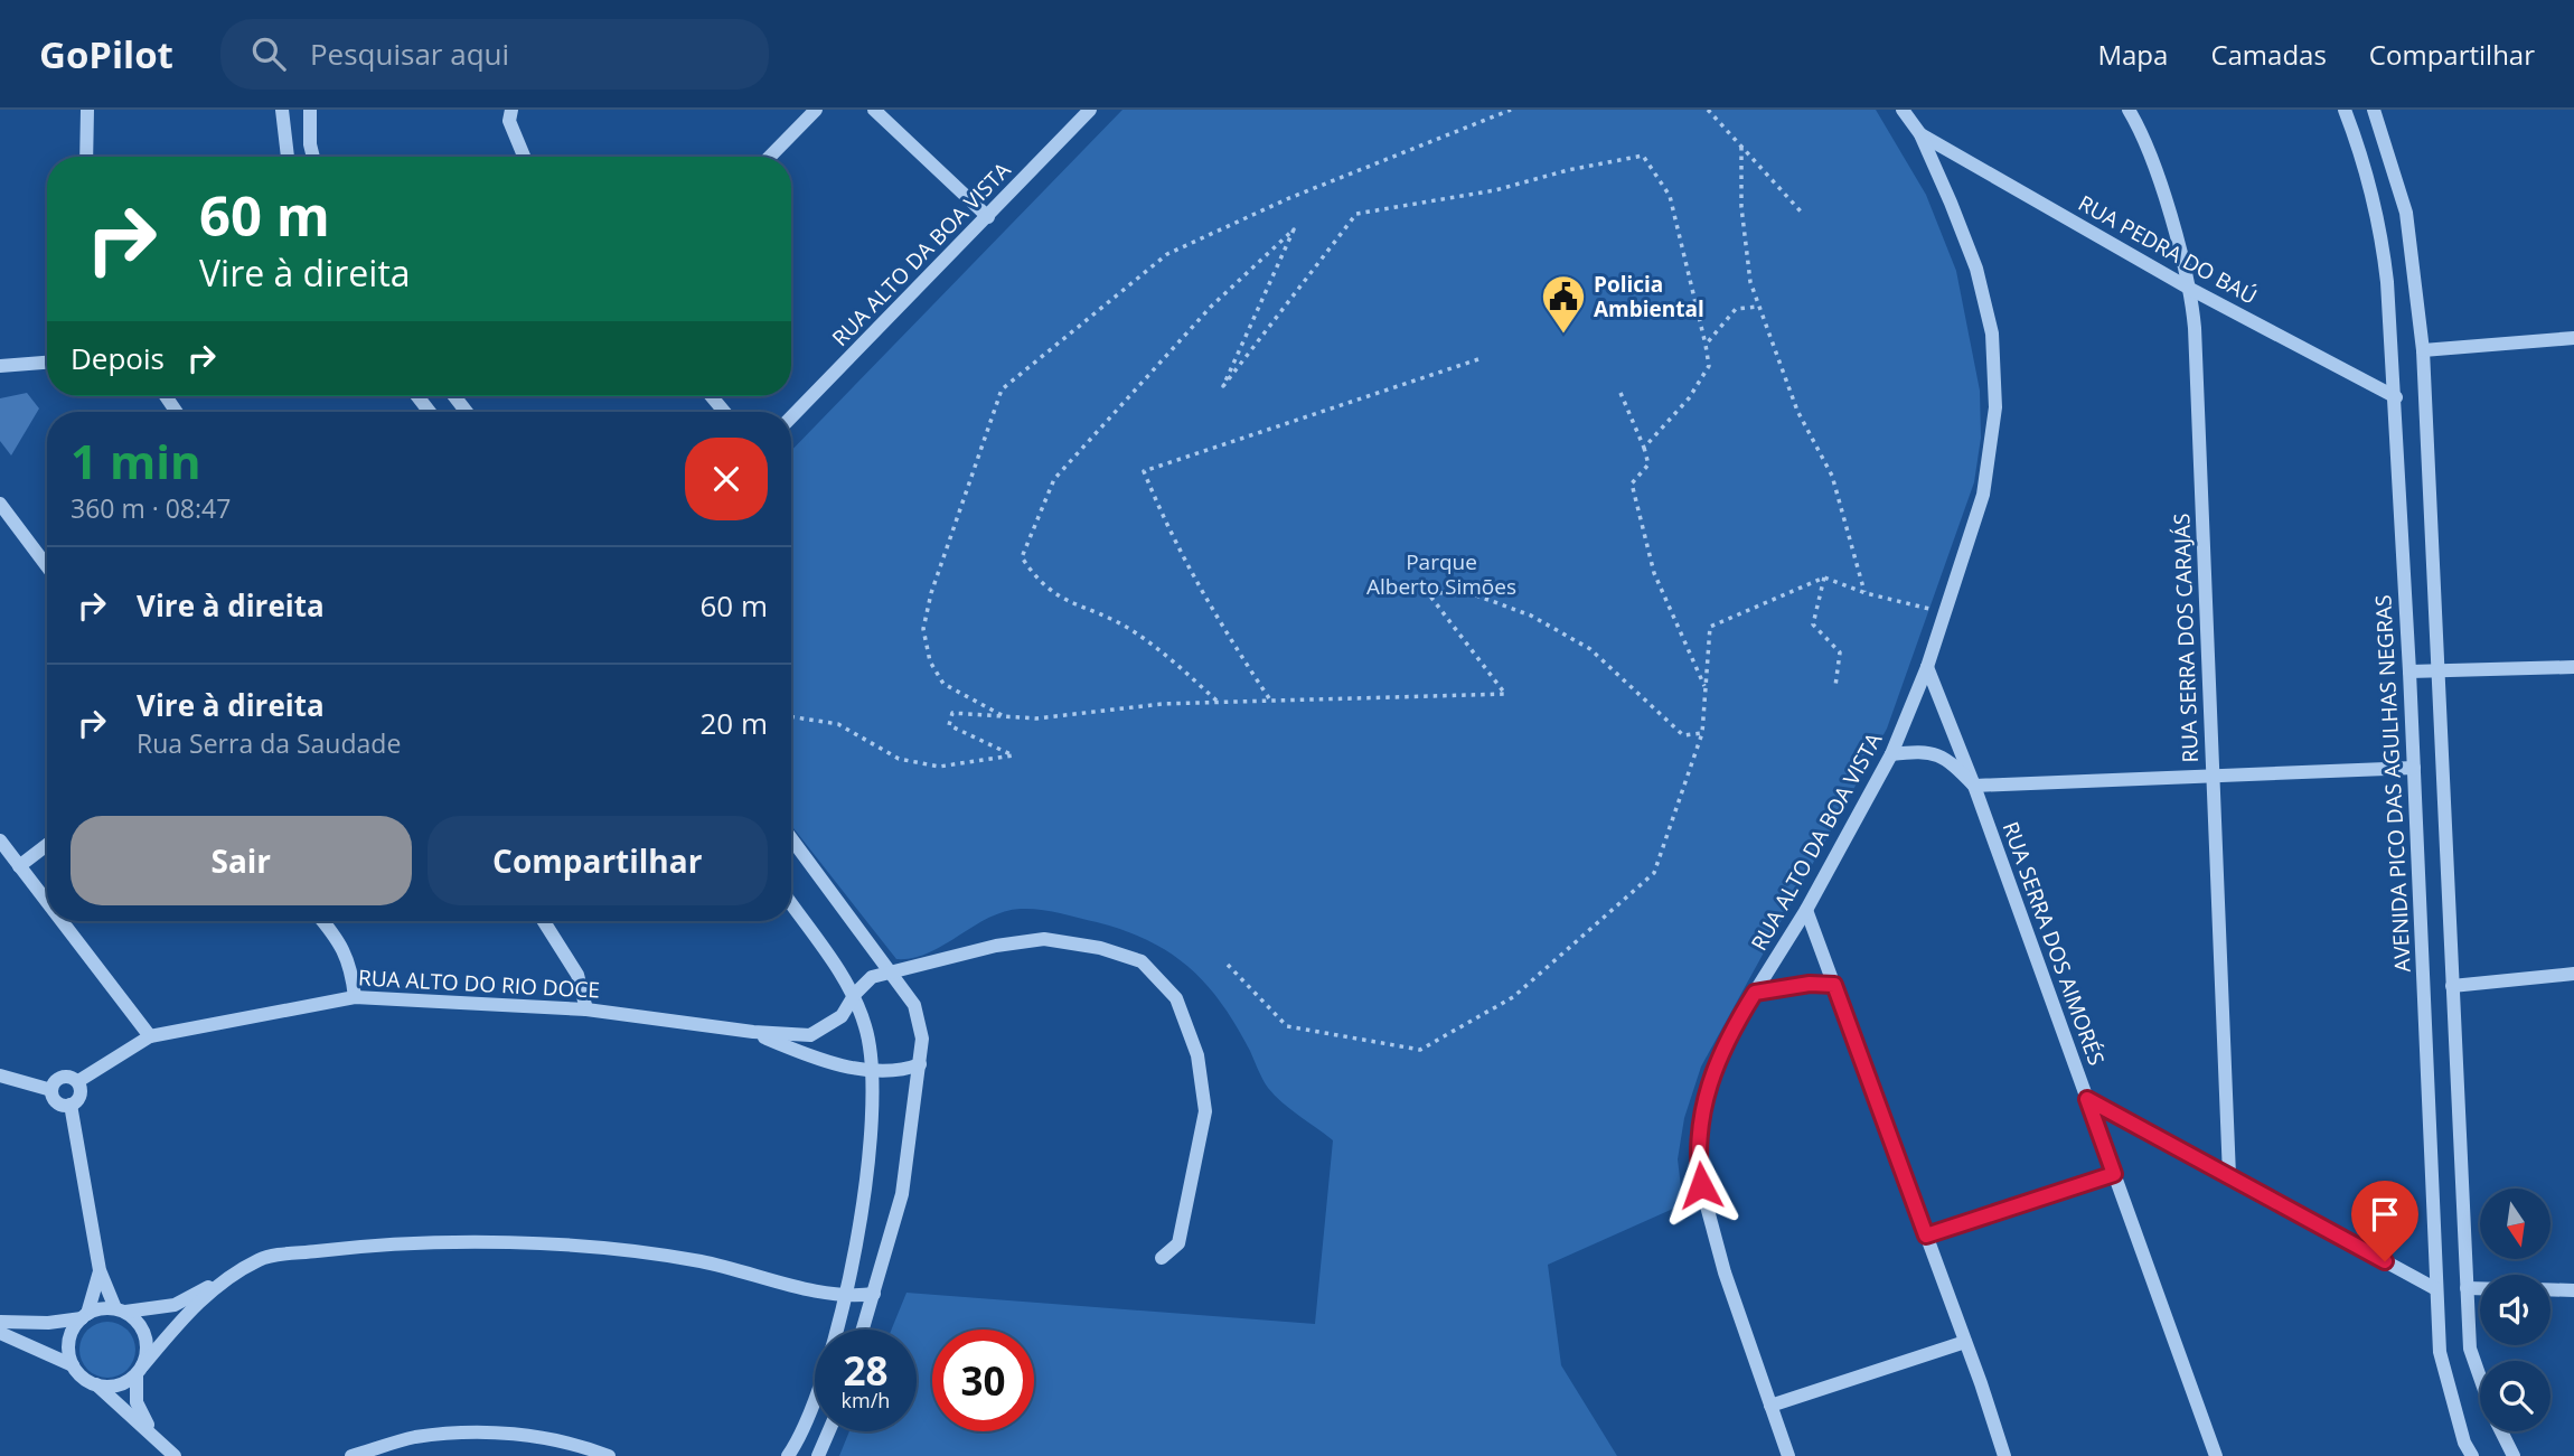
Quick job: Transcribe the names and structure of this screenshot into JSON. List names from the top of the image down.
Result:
{
  "streets": {
    "street": [
      "RUA PEDRA DO BAÚ",
      "RUA ALTO DA BOA VISTA",
      "RUA SERRA DOS CARAJÁS",
      "AVENIDA PICO DAS AGULHAS NEGRAS",
      "RUA SERRA DOS AIMORÉS",
      "RUA ALTO DO RIO DOCE"
    ]
  },
  "crossings": [
    ["RUA PEDRA DO BAÚ", "RUA ALTO DA BOA VISTA"],
    ["RUA PEDRA DO BAÚ", "RUA SERRA DOS CARAJÁS"],
    ["RUA PEDRA DO BAÚ", "AVENIDA PICO DAS AGULHAS NEGRAS"],
    ["RUA ALTO DA BOA VISTA", "RUA SERRA DOS AIMORÉS"]
  ],
  "parks": ["Parque Alberto Simões"],
  "places": {
    "public building": ["Policia Ambiental"]
  },
  "north": "bottom",
  "page": {
    "header": "GoPilot",
    "search": "Pesquisar aqui",
    "nav": ["Mapa", "Camadas", "Compartilhar"],
    "turn": ["60 m", "Vire à direita"],
    "then": "Depois",
    "heading": ["1 min", "360 m · 08:47"],
    "list": [
      {
        "name": "Vire à direita",
        "value": "60 m"
      },
      {
        "name": "Vire à direita",
        "note": "Rua Serra da Saudade",
        "value": "20 m"
      }
    ],
    "buttons": ["Sair", "Compartilhar"],
    "speed": "28 km/h",
    "limit": "30"
  }
}
